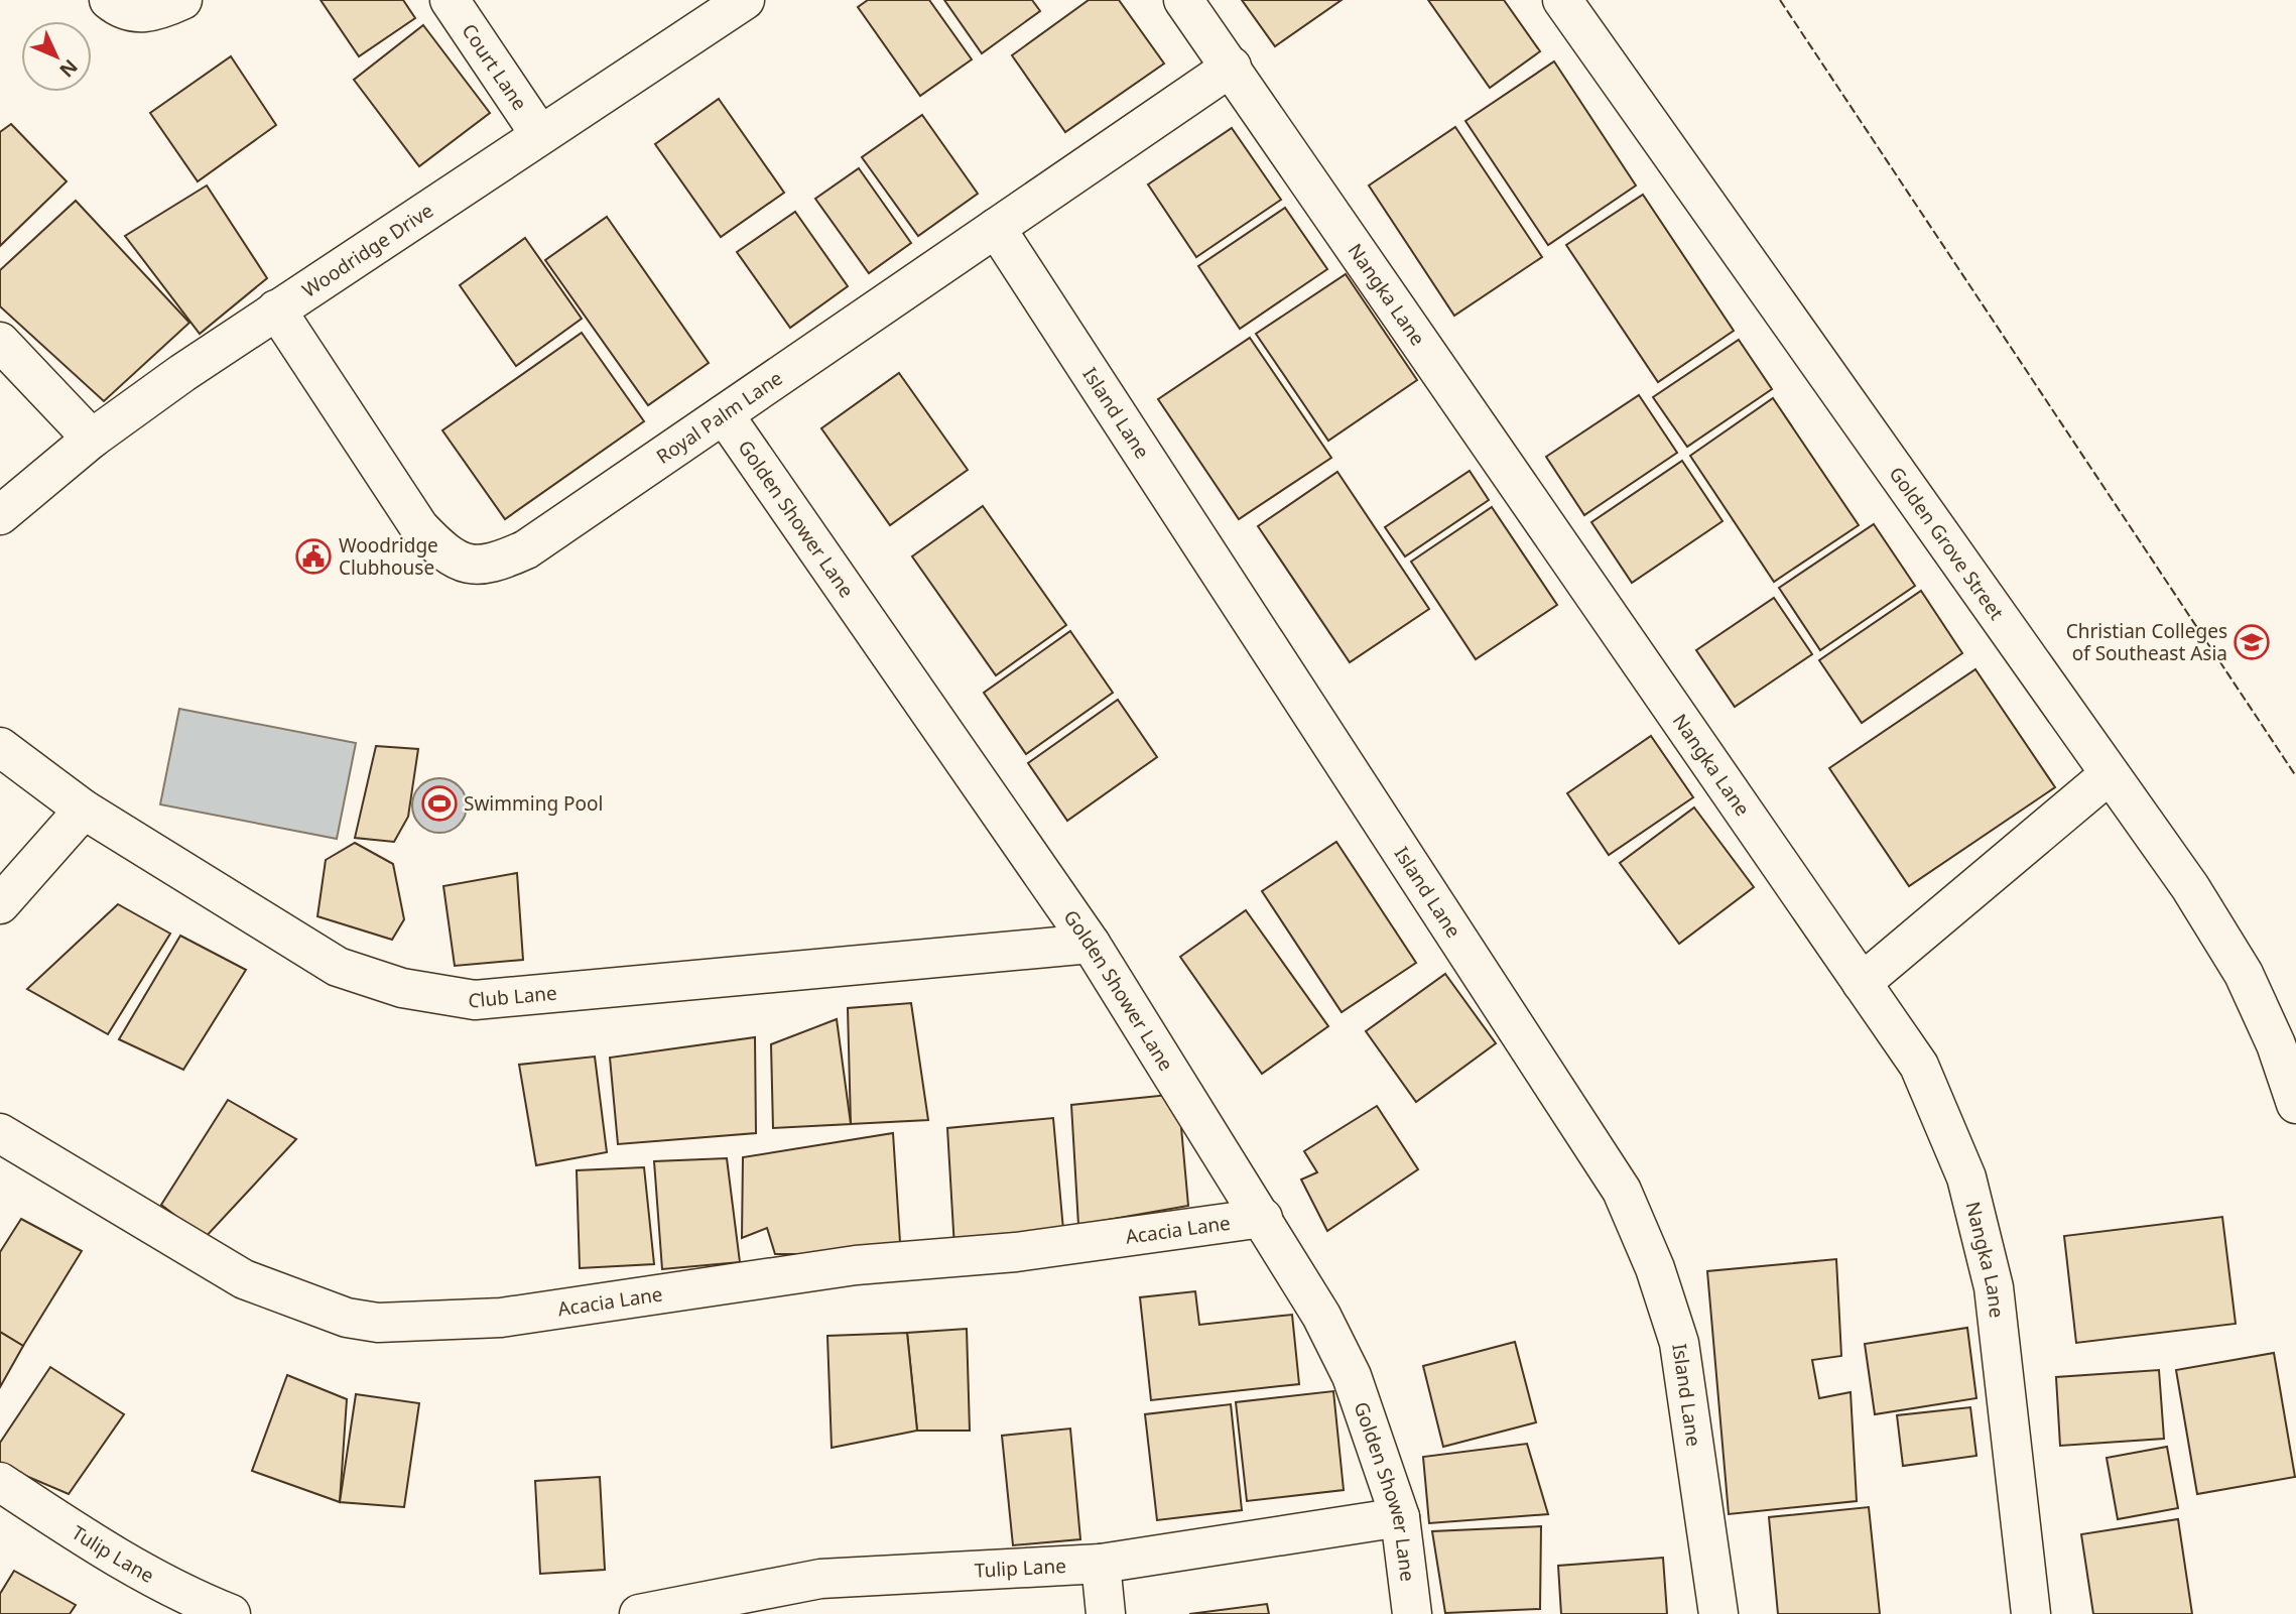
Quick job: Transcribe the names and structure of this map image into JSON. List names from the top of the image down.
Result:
{
  "streets": {
    "street": [
      "Court Lane",
      "Woodridge Drive",
      "Nangka Lane",
      "Island Lane",
      "Royal Palm Lane",
      "Golden Shower Lane",
      "Golden Grove Street",
      "Club Lane",
      "Acacia Lane",
      "Tulip Lane"
    ]
  },
  "crossings": [
    ["Court Lane", "Woodridge Drive"],
    ["Woodridge Drive", "Royal Palm Lane"],
    ["Nangka Lane", "Royal Palm Lane"],
    ["Island Lane", "Royal Palm Lane"],
    ["Royal Palm Lane", "Golden Shower Lane"],
    ["Golden Shower Lane", "Club Lane"],
    ["Golden Shower Lane", "Acacia Lane"],
    ["Golden Shower Lane", "Tulip Lane"]
  ],
  "places": {
    "public building": ["Woodridge Clubhouse"],
    "school or university": ["Christian Colleges of Southeast Asia"],
    "sports": ["Swimming Pool"]
  },
  "north": "bottom right"
}
